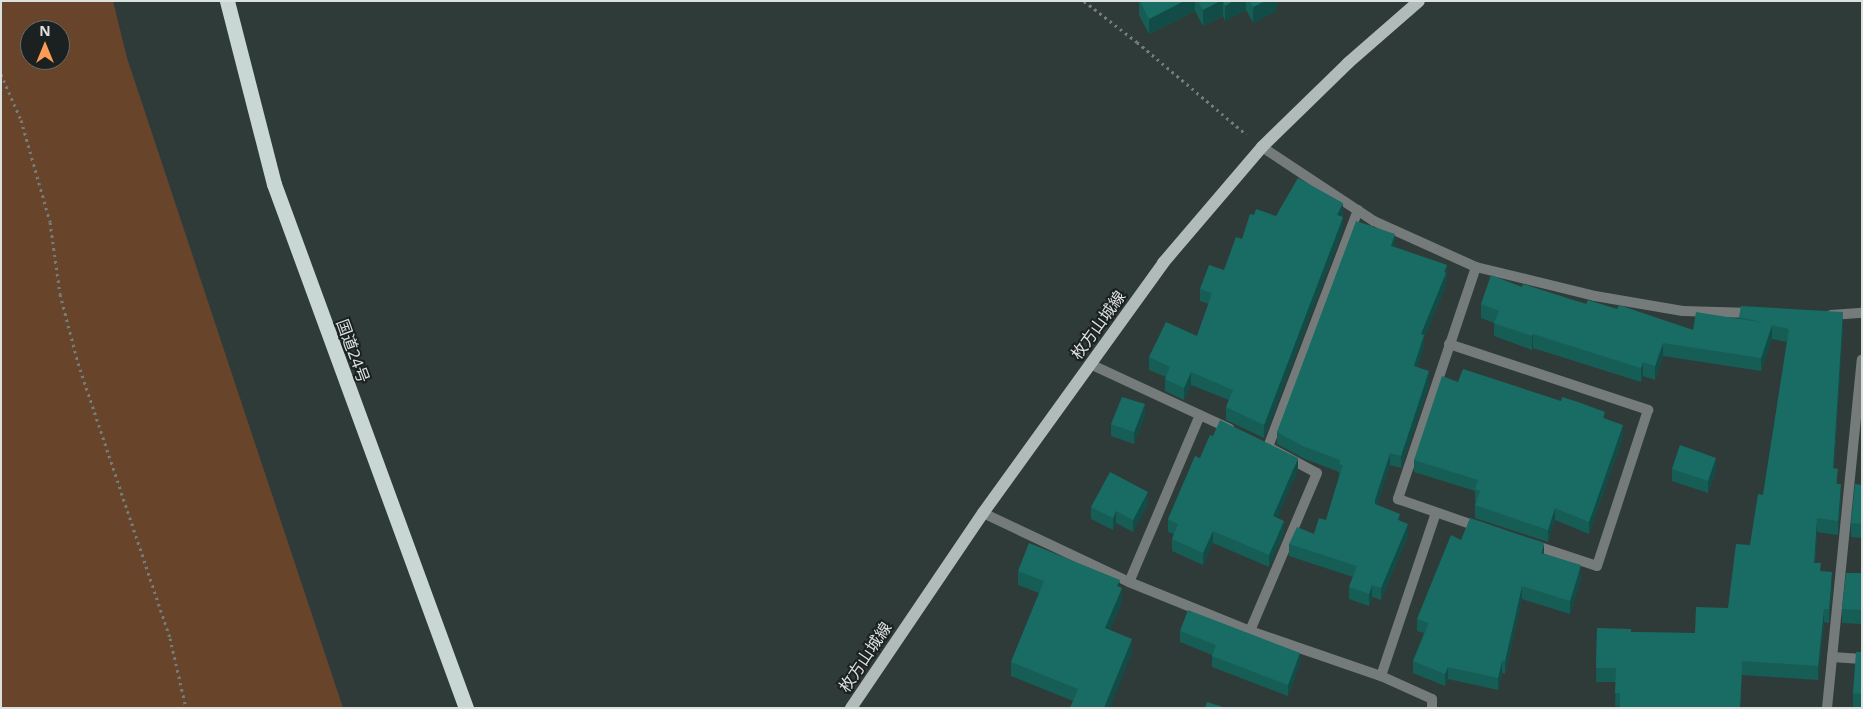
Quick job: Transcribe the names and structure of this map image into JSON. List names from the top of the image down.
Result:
{
  "streets": {
    "highway": ["国道24号"],
    "main road": ["枚方山城線"]
  },
  "north": "top"
}
